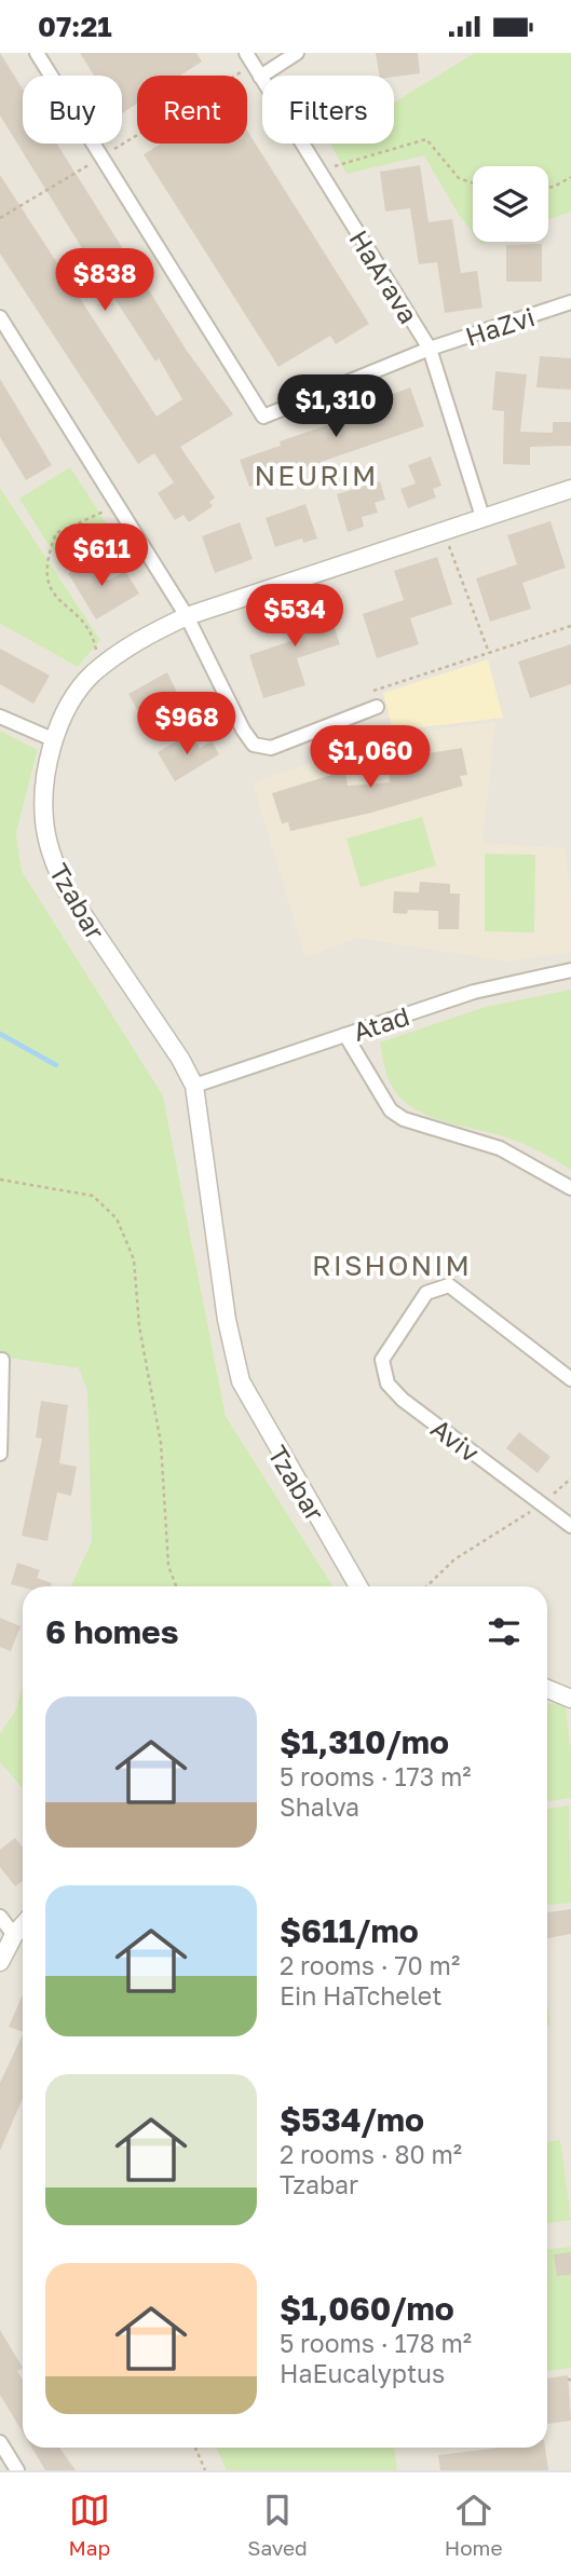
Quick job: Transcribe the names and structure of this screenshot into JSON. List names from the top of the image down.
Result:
{
  "streets": {
    "street": [
      "HaArava",
      "HaZvi",
      "Tzabar",
      "Atad",
      "Aviv"
    ]
  },
  "crossings": [
    ["HaArava", "HaZvi"],
    ["HaArava", "Tzabar"],
    ["Tzabar", "Atad"]
  ],
  "districts": ["NEURIM", "RISHONIM"],
  "page": {
    "status": "07:21",
    "chip": ["Buy", "Rent", "Filters"],
    "price": [
      "$838",
      "$1,310",
      "$611",
      "$534",
      "$968",
      "$1,060"
    ],
    "heading": "6 homes",
    "list": [
      {
        "name": "$1,310/mo",
        "note": "5 rooms · 173 m² · Shalva"
      },
      {
        "name": "$611/mo",
        "note": "2 rooms · 70 m² · Ein HaTchelet"
      },
      {
        "name": "$534/mo",
        "note": "2 rooms · 80 m² · Tzabar"
      },
      {
        "name": "$1,060/mo",
        "note": "5 rooms · 178 m² · HaEucalyptus"
      }
    ],
    "tabs": ["Map", "Saved", "Home"]
  }
}
